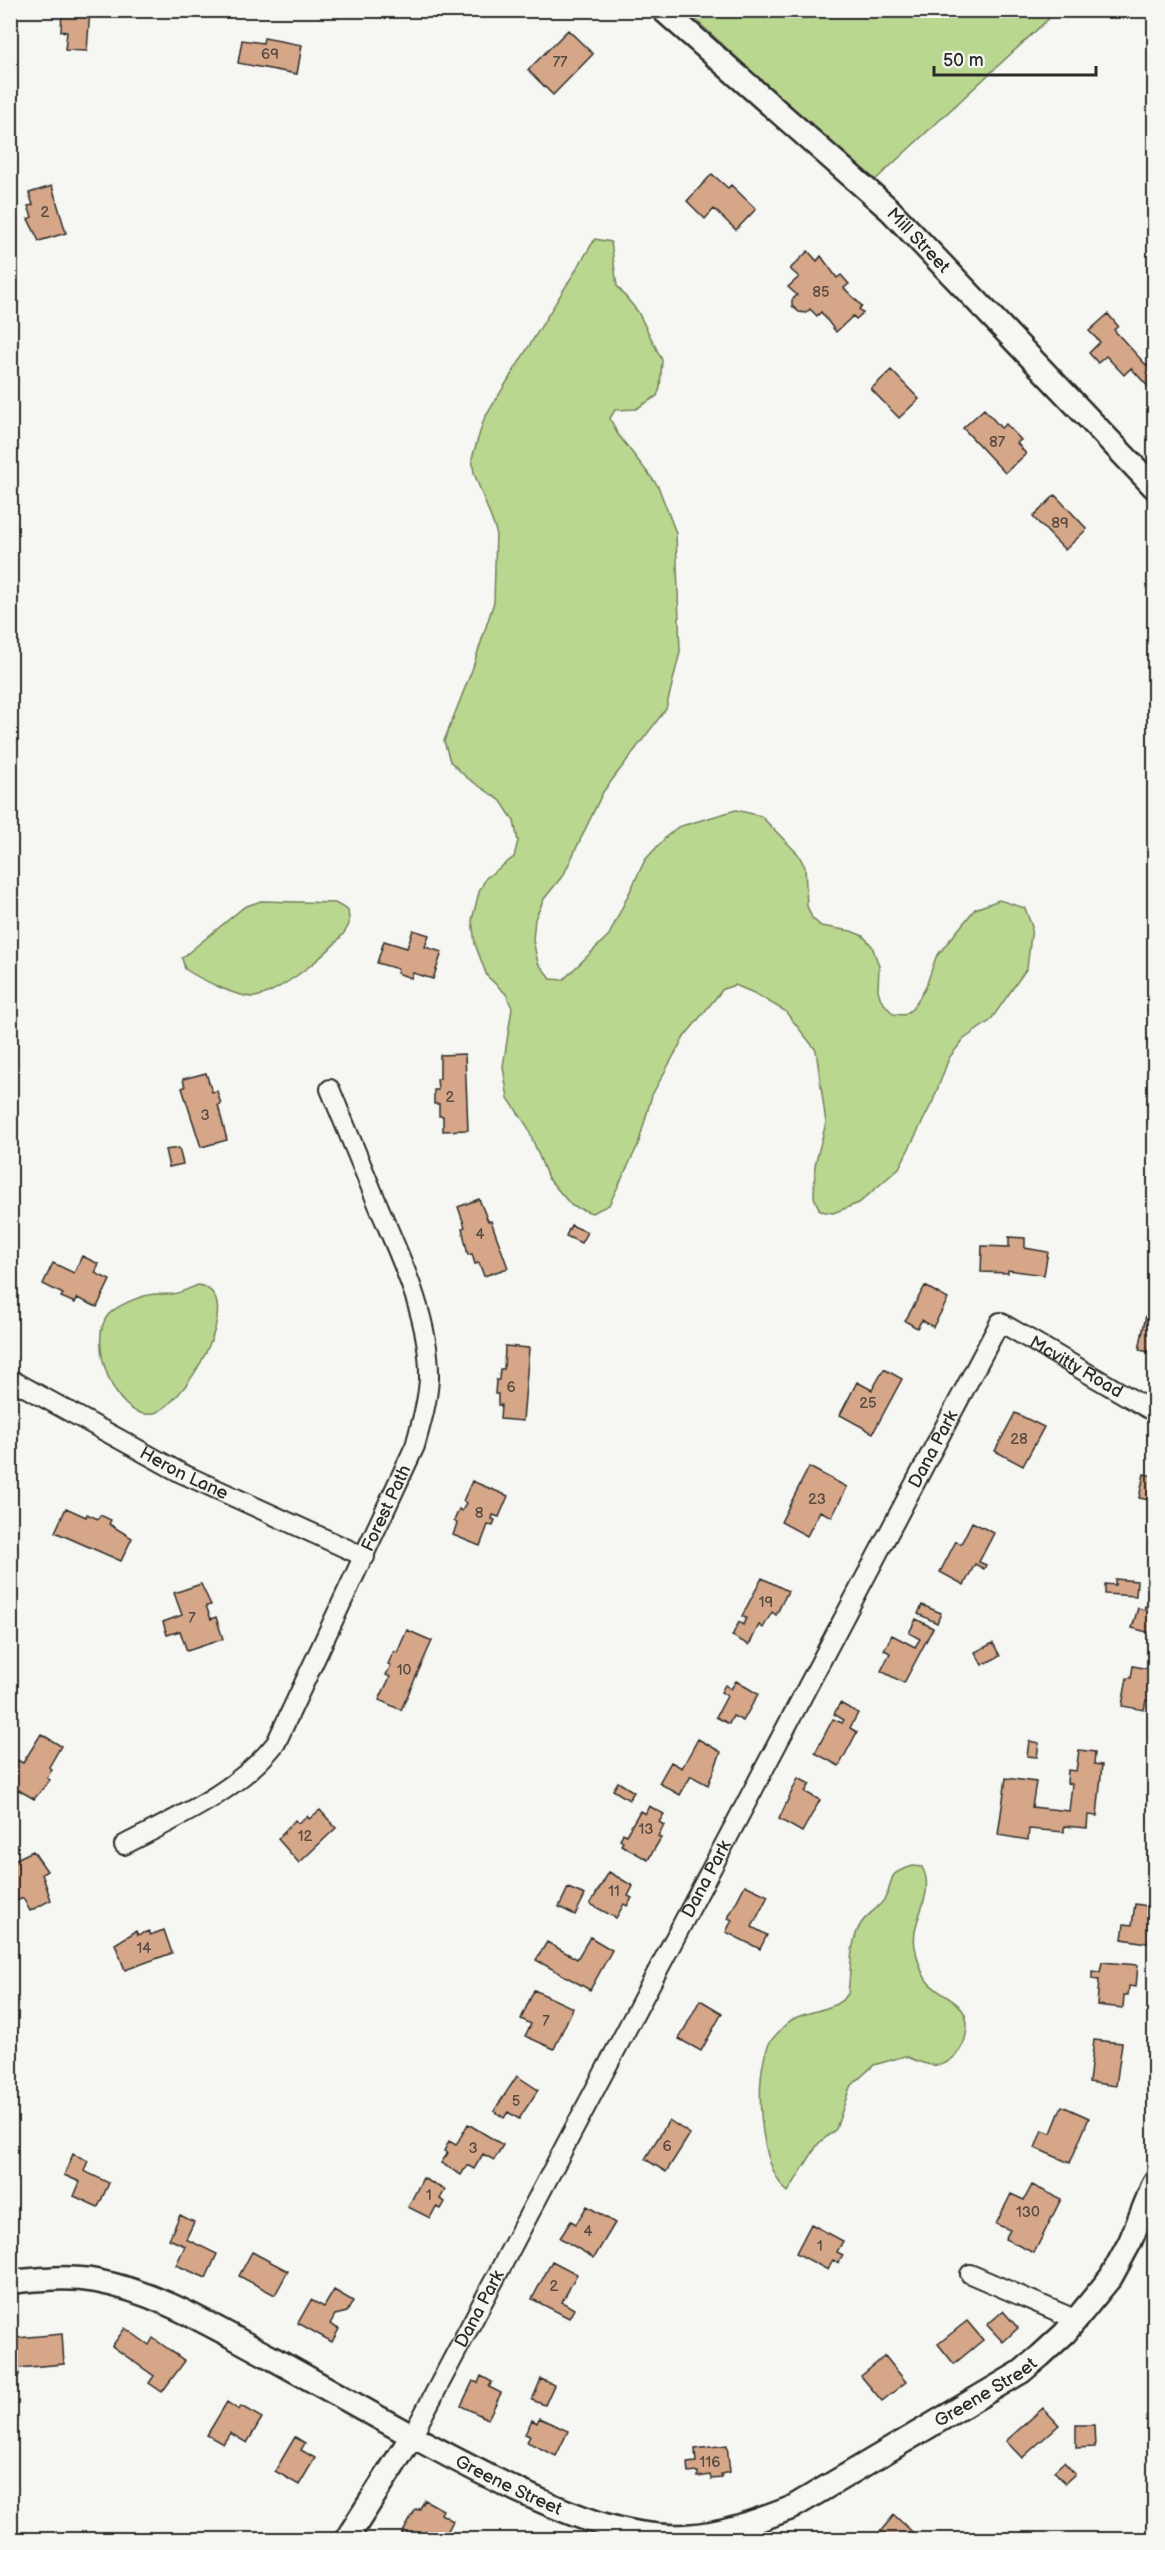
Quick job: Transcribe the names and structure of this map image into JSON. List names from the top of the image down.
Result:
{
  "streets": {
    "street": [
      "Mill Street",
      "Mcvitty Road",
      "Dana Park",
      "Heron Lane",
      "Forest Path",
      "Greene Street"
    ]
  },
  "crossings": [
    ["Mcvitty Road", "Dana Park"],
    ["Dana Park", "Greene Street"],
    ["Heron Lane", "Forest Path"]
  ],
  "house_numbers": [
    "69",
    "77",
    "2",
    "85",
    "87",
    "89",
    "2",
    "3",
    "4",
    "6",
    "25",
    "28",
    "23",
    "8",
    "19",
    "7",
    "10",
    "13",
    "12",
    "11",
    "14",
    "7",
    "5",
    "6",
    "3",
    "1",
    "130",
    "4",
    "1",
    "2",
    "116"
  ],
  "scale_bar": "50 m"
}
